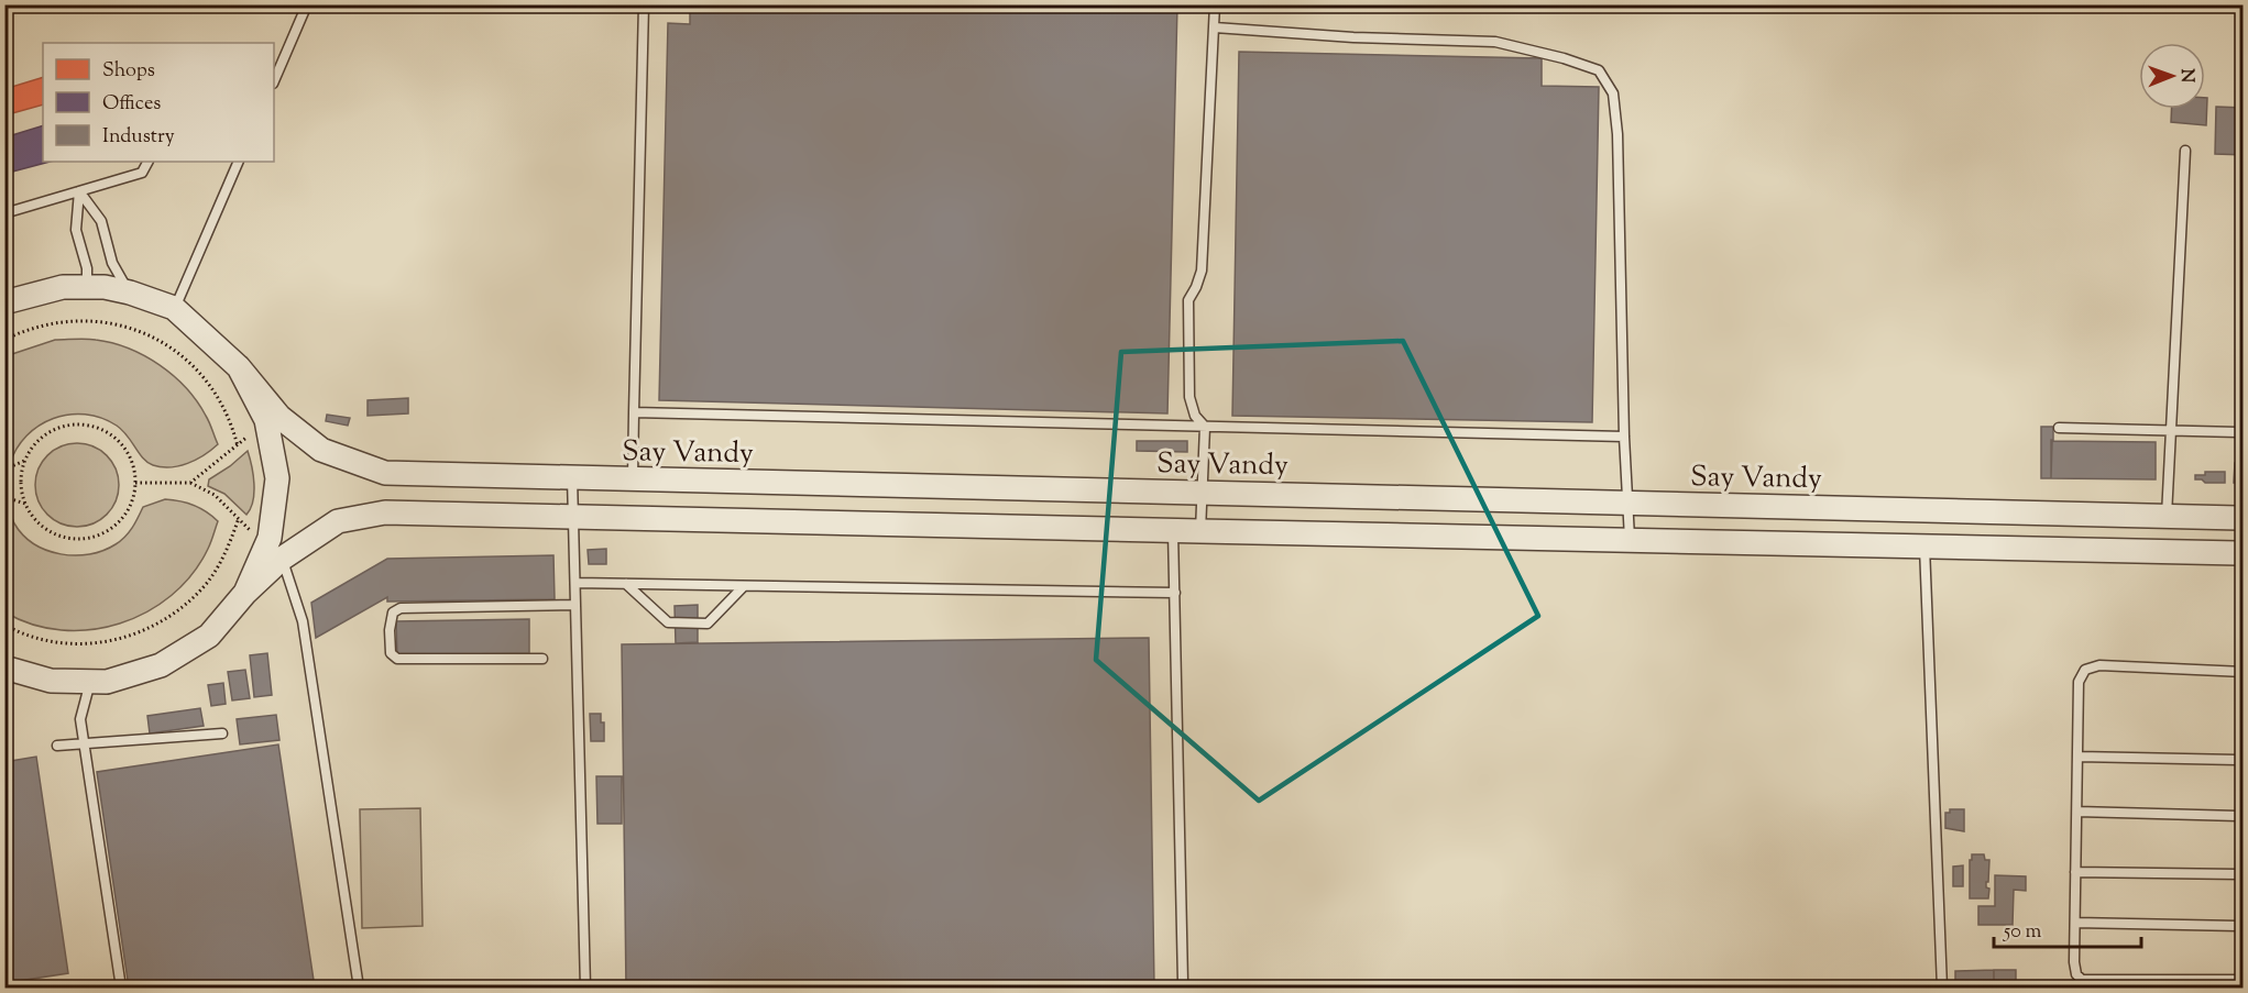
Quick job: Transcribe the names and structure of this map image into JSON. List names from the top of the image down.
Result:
{
  "streets": {
    "street": ["Say Vandy"]
  },
  "legend": ["Shops", "Offices", "Industry"],
  "scale_bar": "50 m",
  "north": "right"
}
